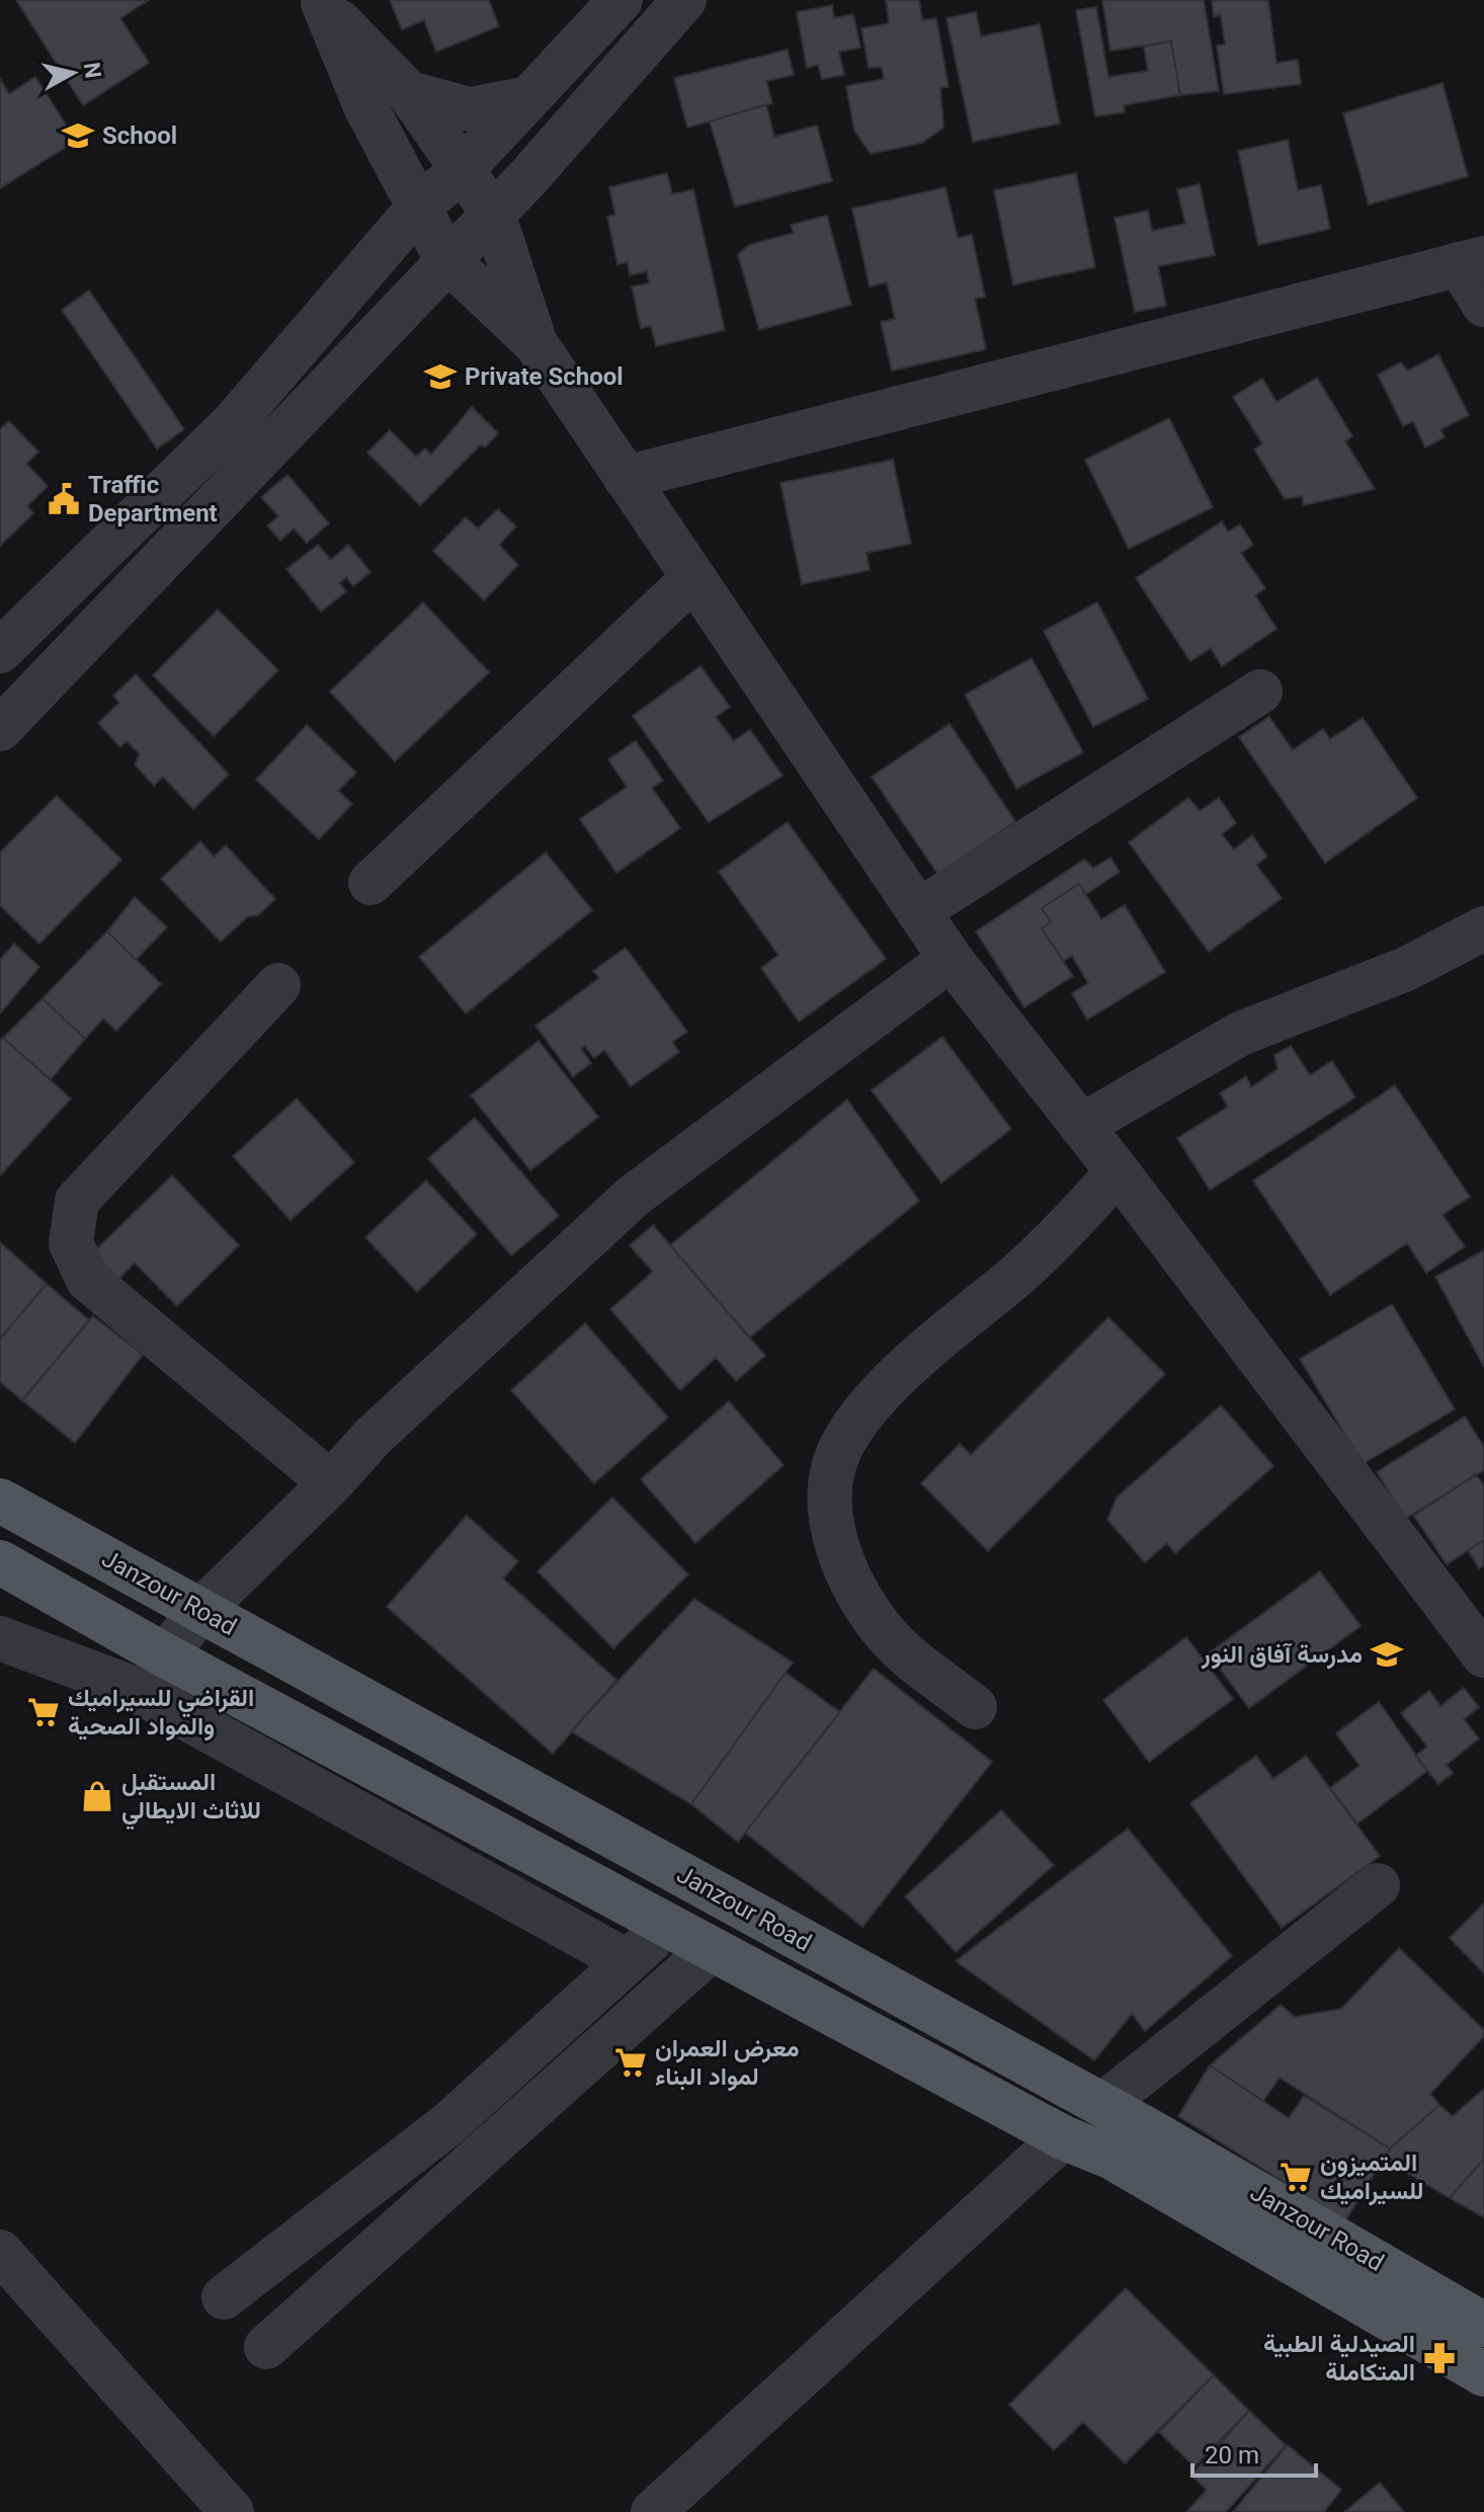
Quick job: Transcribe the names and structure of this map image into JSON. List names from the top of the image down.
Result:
{
  "streets": {
    "main road": ["Janzour Road"]
  },
  "places": {
    "school or university": ["School", "Private School", "مدرسة آفاق النور"],
    "public building": ["Traffic Department"],
    "supermarket": ["القراضي للسيراميك والمواد الصحية", "معرض العمران لمواد البناء", "المتميزون للسيراميك"],
    "shop": ["المستقبل للاثاث الايطالي"],
    "pharmacy": ["الصيدلية الطبية المتكاملة"]
  },
  "scale_bar": "20 m",
  "north": "right"
}
